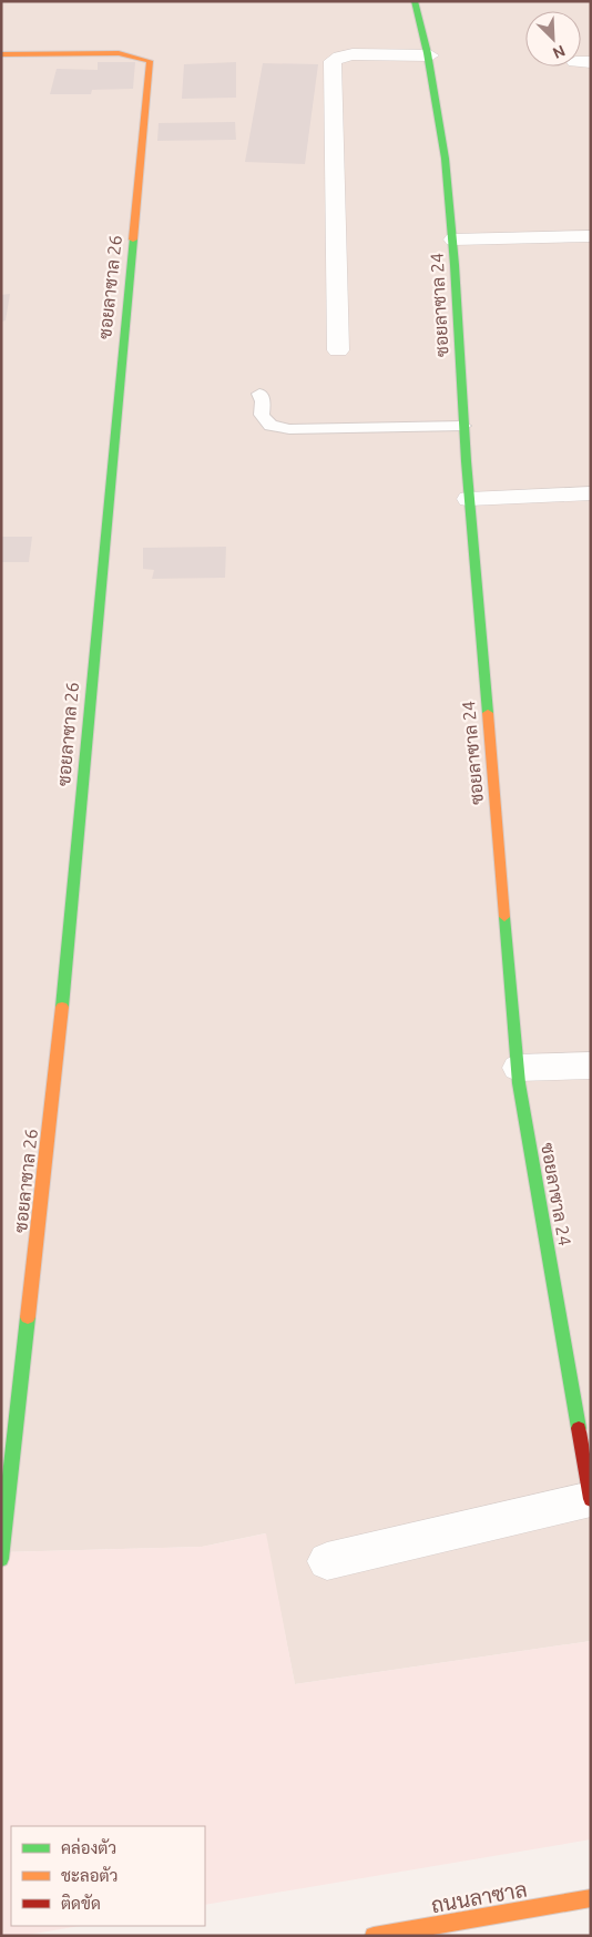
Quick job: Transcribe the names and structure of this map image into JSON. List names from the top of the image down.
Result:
{
  "streets": {
    "street": ["ซอยลาซาล 26", "ซอยลาซาล 24", "ถนนลาซาล"]
  },
  "legend": ["คล่องตัว", "ชะลอตัว", "ติดขัด"],
  "north": "bottom right"
}
